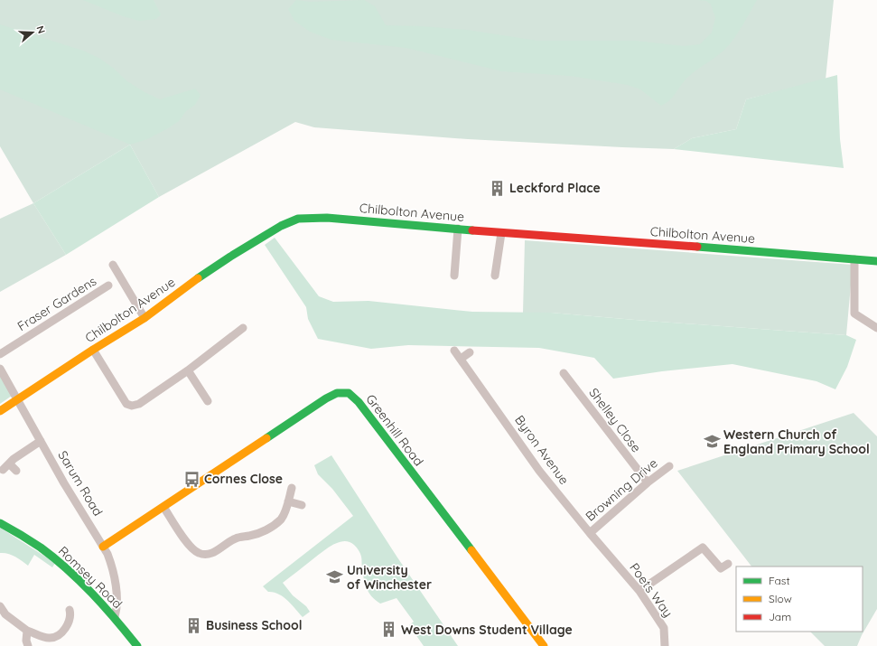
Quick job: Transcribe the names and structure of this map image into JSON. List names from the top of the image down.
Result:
{
  "streets": {
    "main road": ["Chilbolton Avenue", "Greenhill Road", "Romsey Road"],
    "street": [
      "Fraser Gardens",
      "Shelley Close",
      "Byron Avenue",
      "Sarum Road",
      "Browning Drive",
      "Poets Way"
    ]
  },
  "crossings": [
    ["Chilbolton Avenue", "Sarum Road"],
    ["Shelley Close", "Browning Drive"],
    ["Greenhill Road", "Sarum Road"],
    ["Byron Avenue", "Browning Drive"],
    ["Byron Avenue", "Poets Way"],
    ["Sarum Road", "Romsey Road"]
  ],
  "places": {
    "building": ["Leckford Place", "Business School", "West Downs Student Village"],
    "school or university": ["Western Church of England Primary School", "University of Winchester"],
    "bus stop": ["Cornes Close"]
  },
  "legend": ["Fast", "Slow", "Jam"],
  "north": "right"
}
